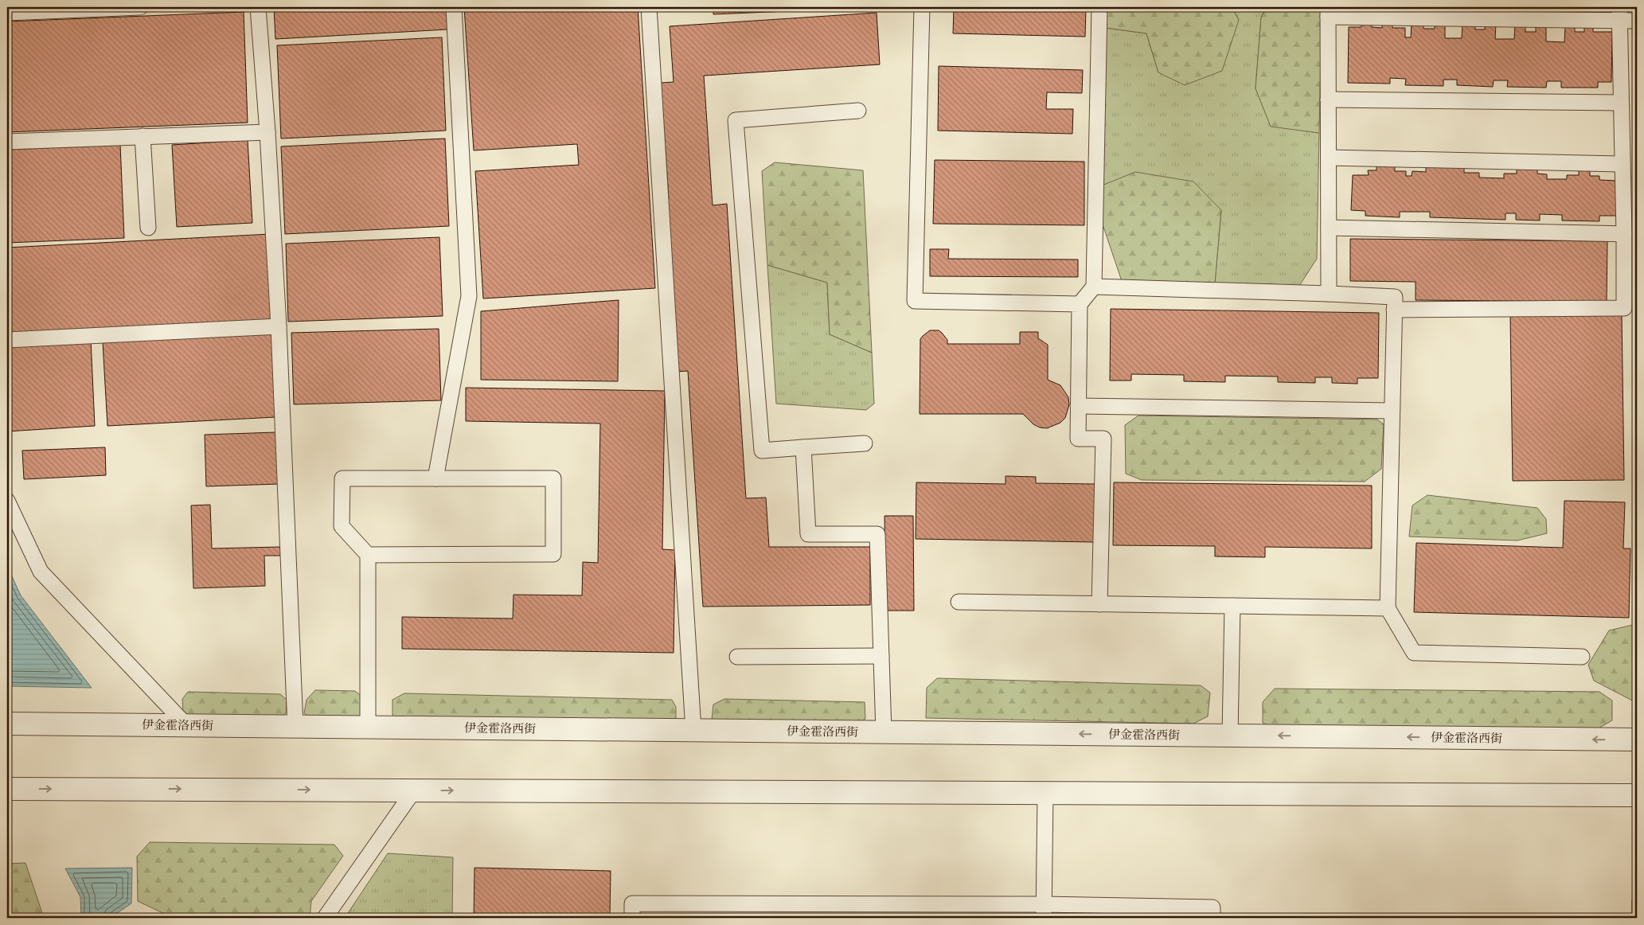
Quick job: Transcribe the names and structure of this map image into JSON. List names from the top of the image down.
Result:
{
  "streets": {
    "street": ["伊金霍洛西街"]
  }
}
